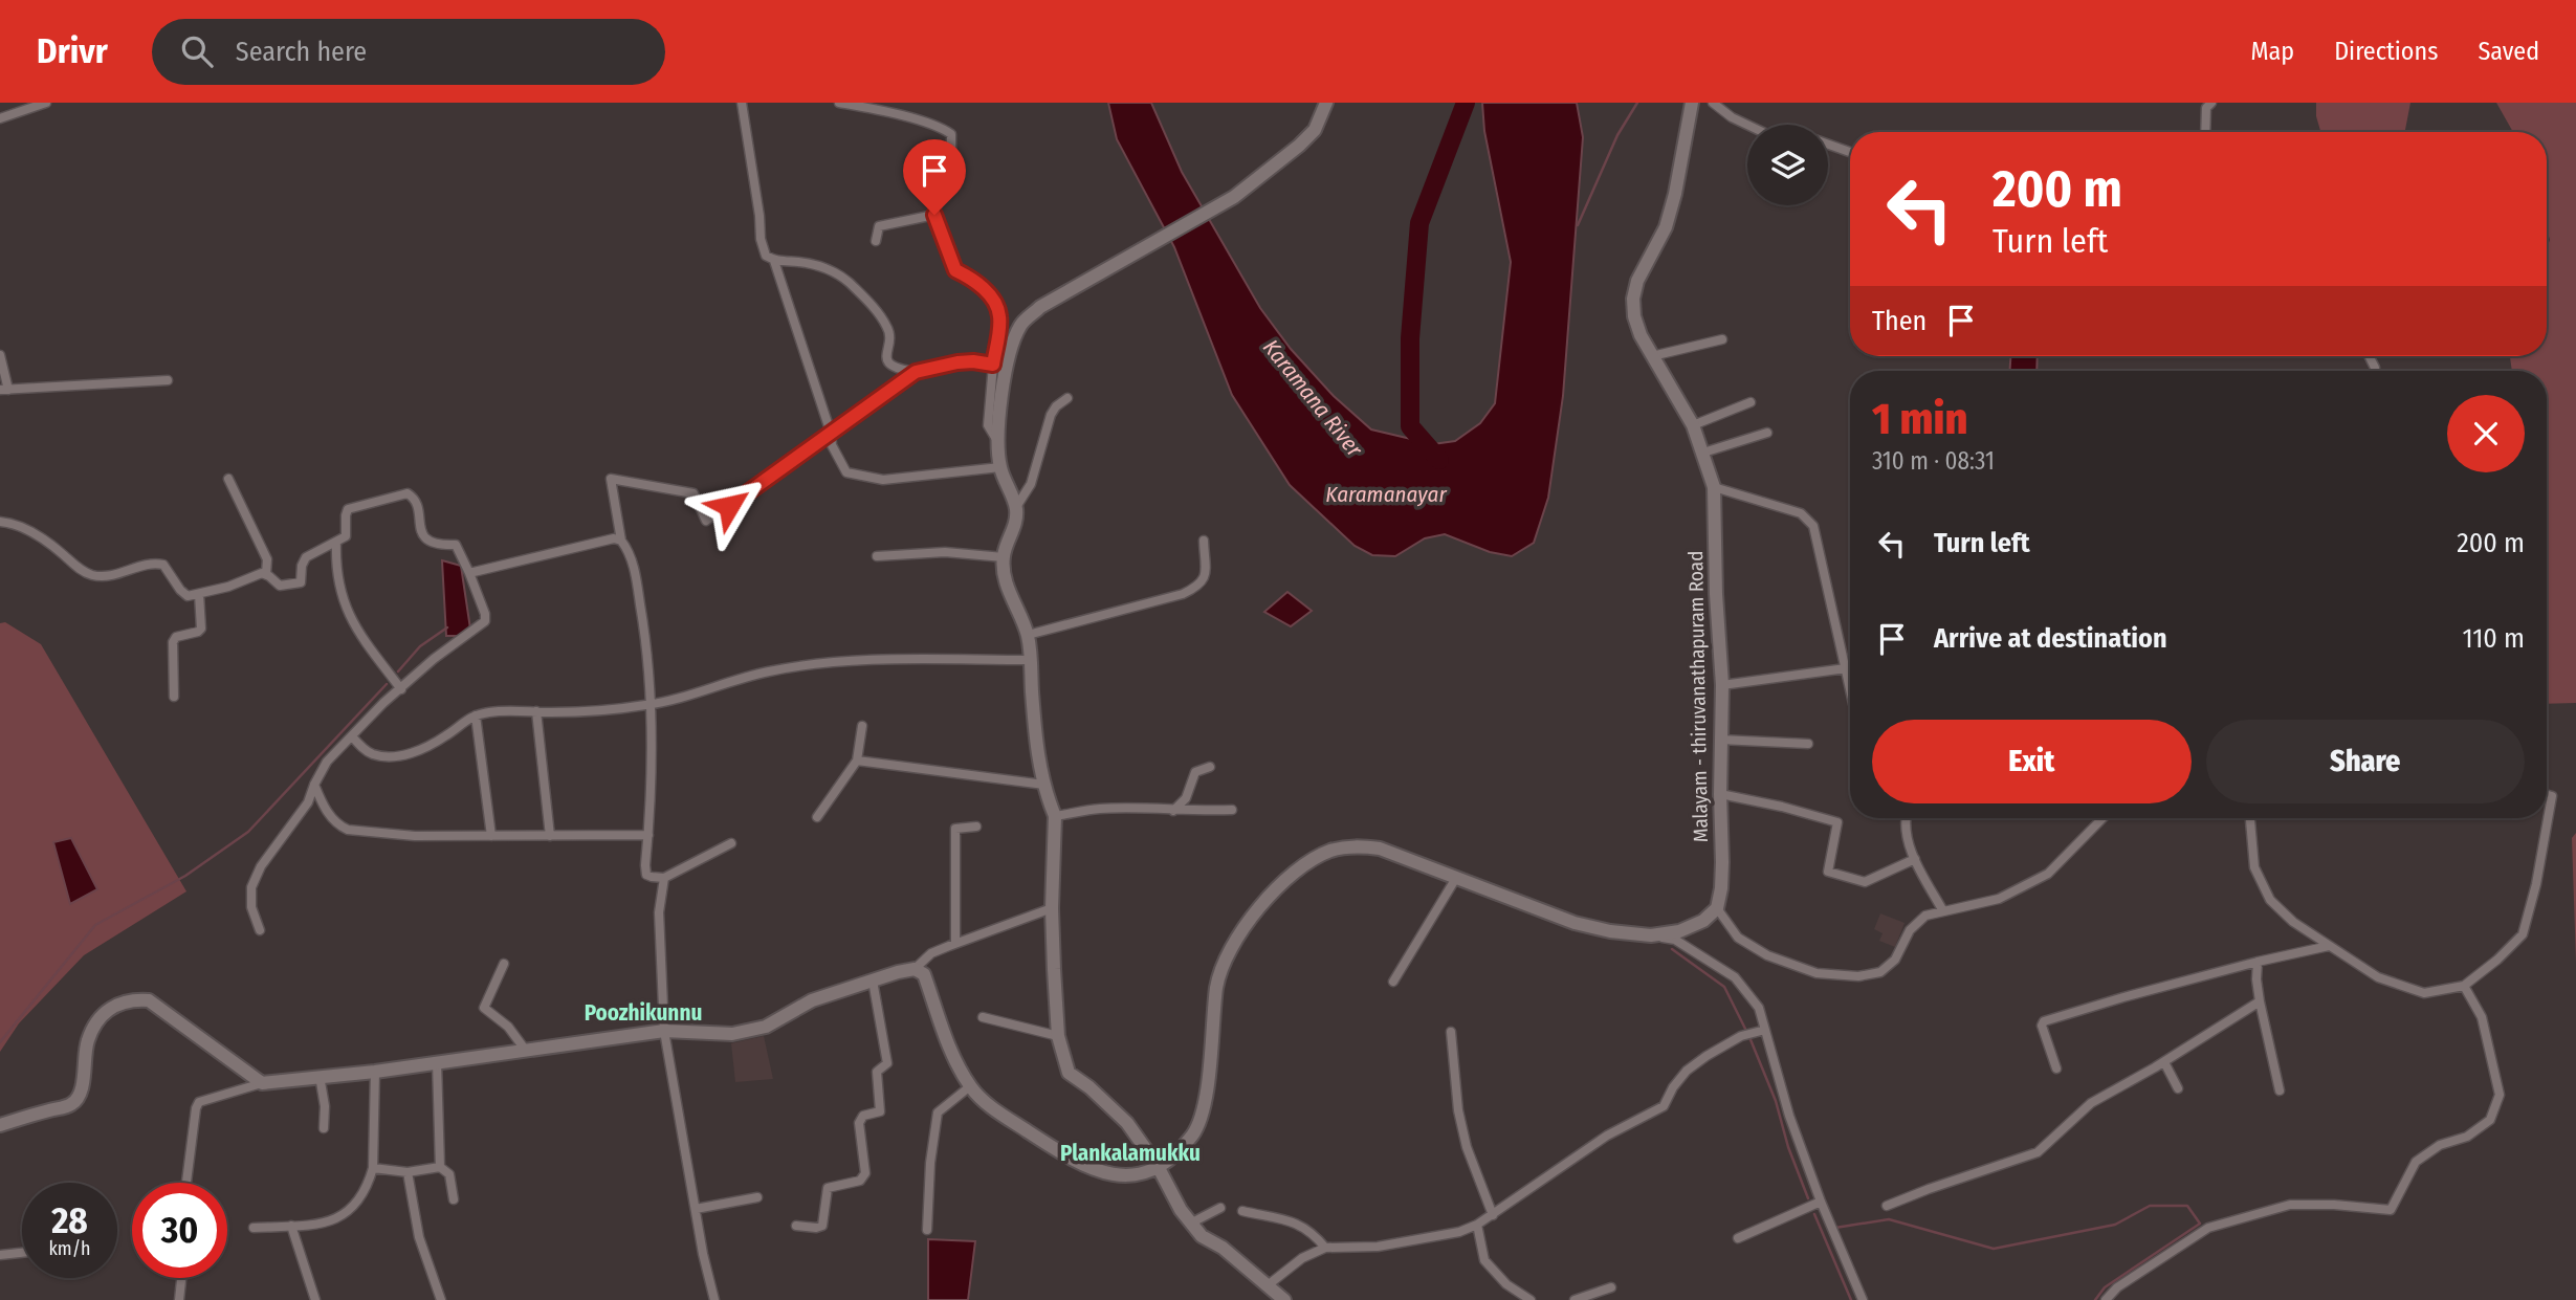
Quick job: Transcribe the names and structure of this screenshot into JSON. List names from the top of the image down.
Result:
{
  "streets": {
    "main road": ["Malayam - thiruvanathapuram Road"]
  },
  "districts": ["Poozhikunnu", "Plankalamukku"],
  "water": ["Karamana River", "Karamanayar"],
  "page": {
    "header": "Drivr",
    "search": "Search here",
    "nav": ["Map", "Directions", "Saved"],
    "turn": ["200 m", "Turn left"],
    "then": "Then",
    "heading": ["1 min", "310 m · 08:31"],
    "list": [
      {
        "name": "Turn left",
        "value": "200 m"
      },
      {
        "name": "Arrive at destination",
        "value": "110 m"
      }
    ],
    "buttons": ["Exit", "Share"],
    "speed": "28 km/h",
    "limit": "30"
  }
}
